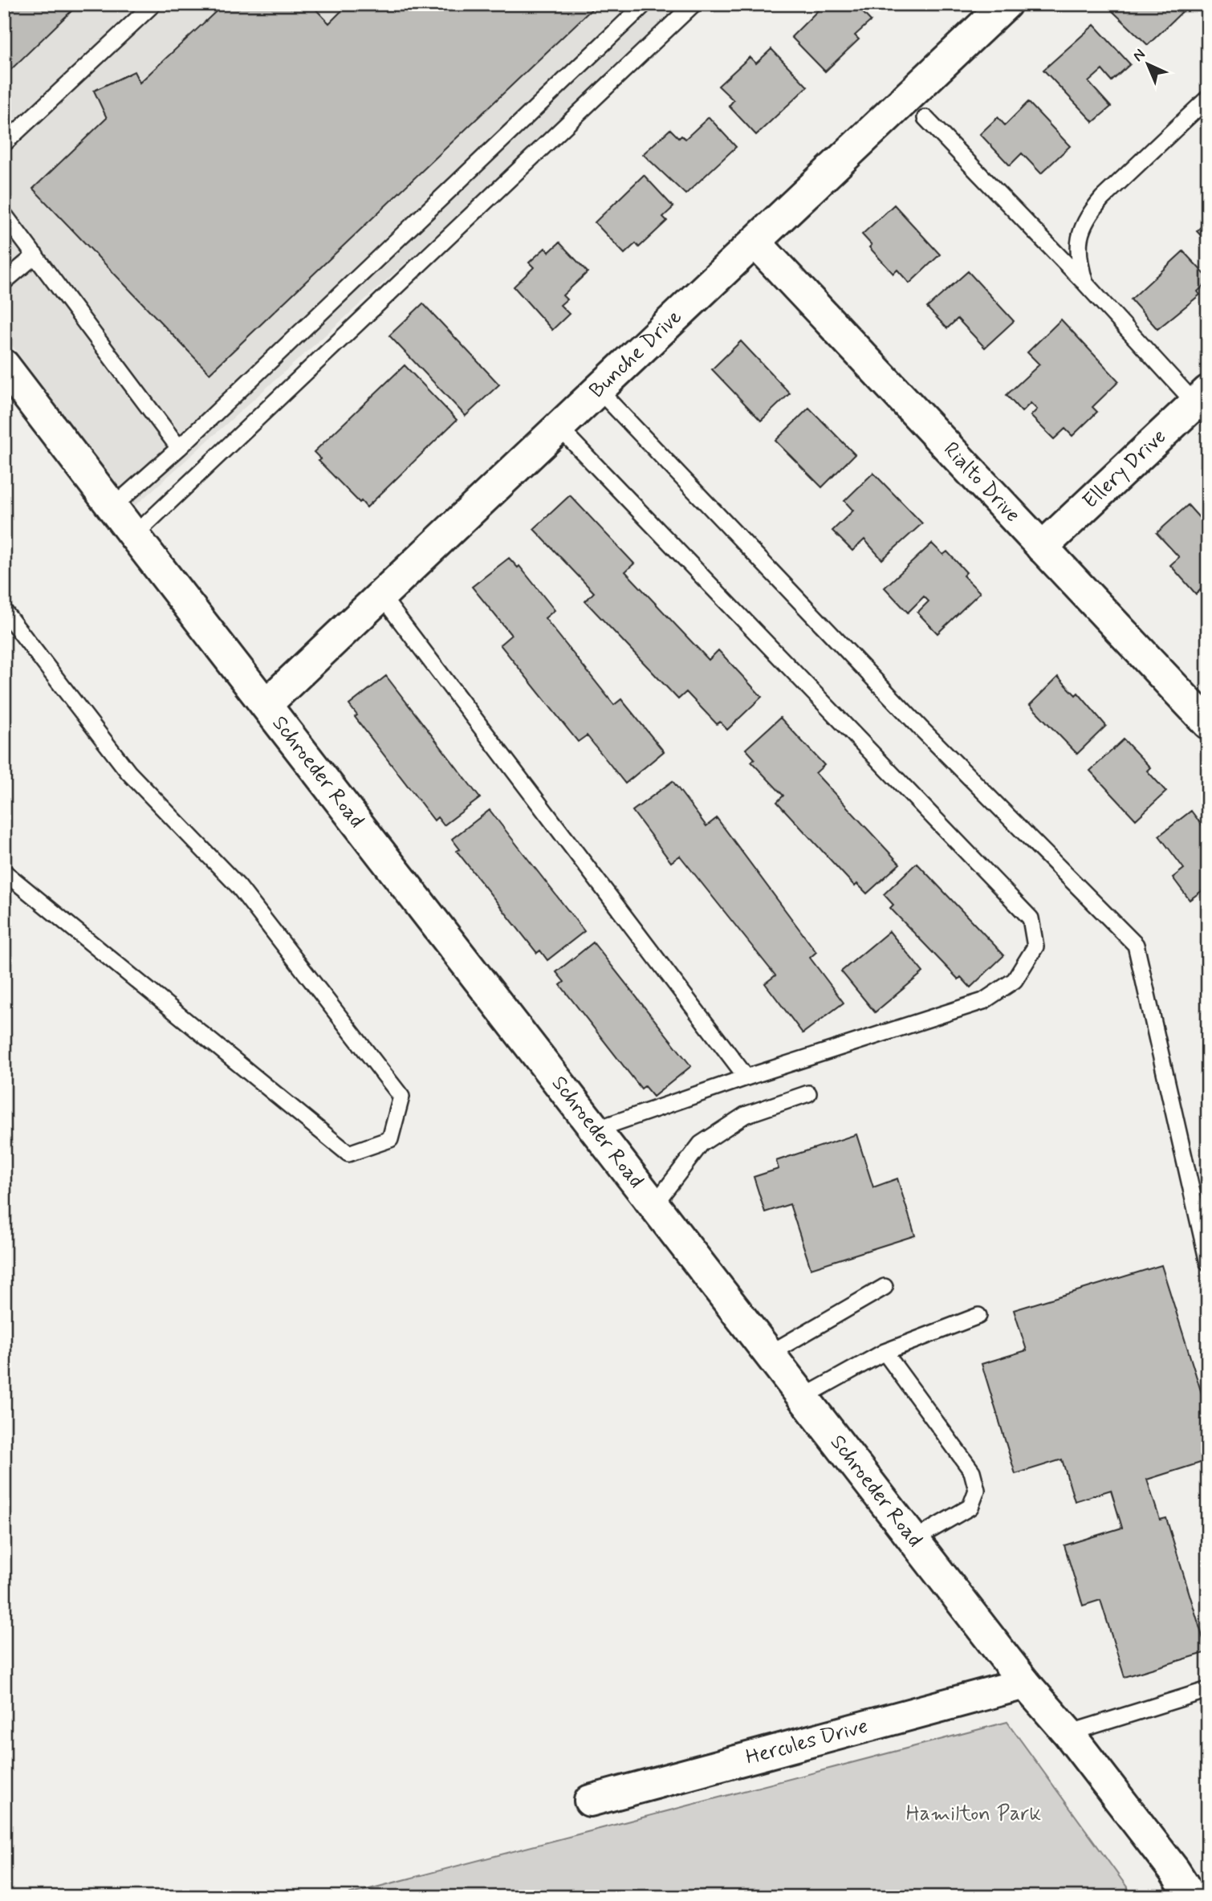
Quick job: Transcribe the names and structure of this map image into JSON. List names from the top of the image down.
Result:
{
  "streets": {
    "street": [
      "Bunche Drive",
      "Ellery Drive",
      "Rialto Drive",
      "Schroeder Road",
      "Hercules Drive"
    ]
  },
  "crossings": [
    ["Bunche Drive", "Rialto Drive"],
    ["Bunche Drive", "Schroeder Road"],
    ["Ellery Drive", "Rialto Drive"],
    ["Schroeder Road", "Hercules Drive"]
  ],
  "parks": ["Hamilton Park"],
  "north": "top left"
}
